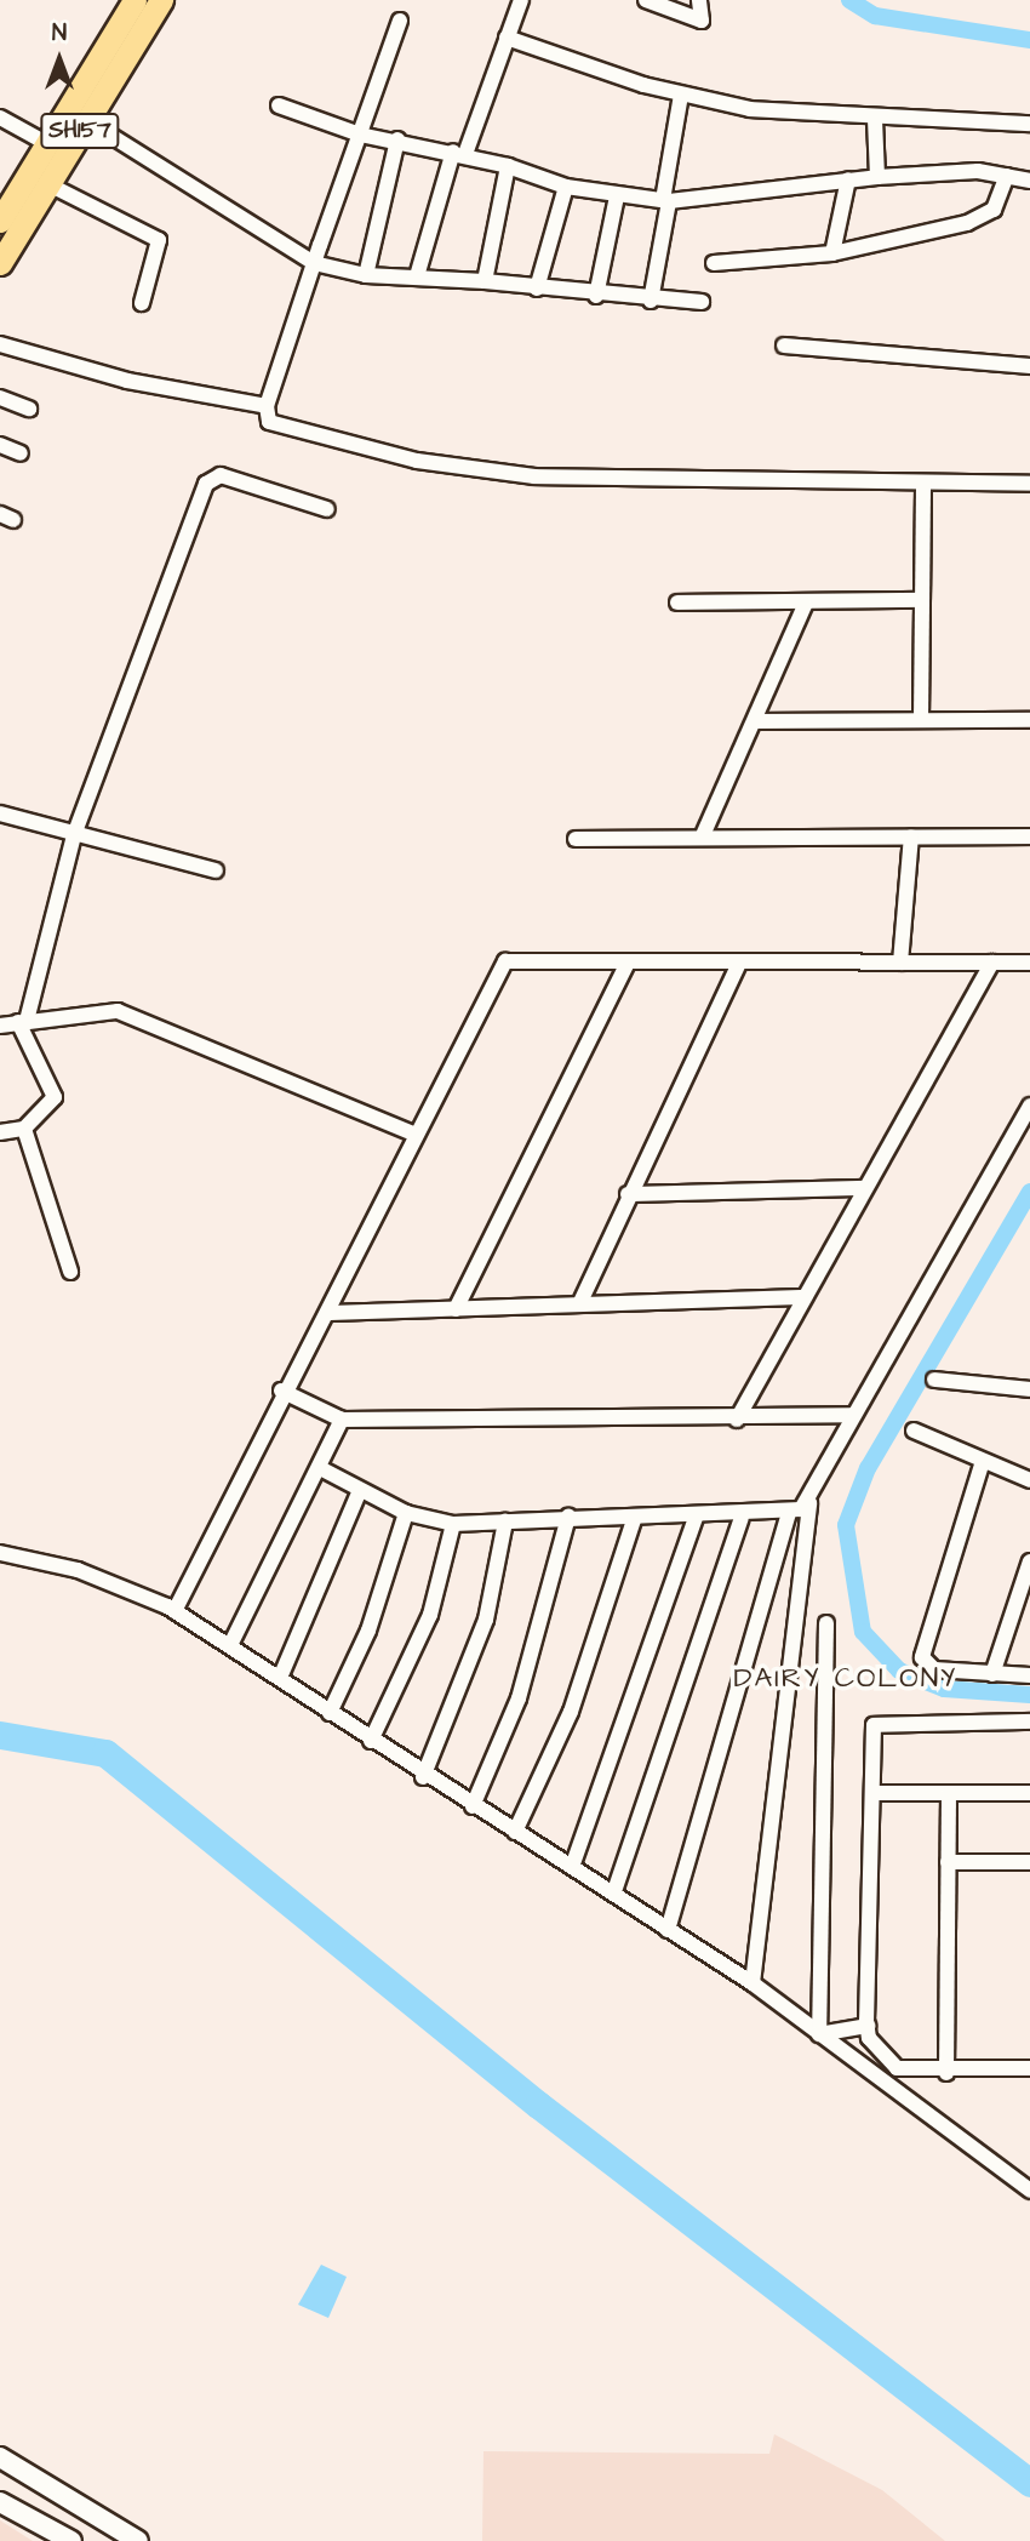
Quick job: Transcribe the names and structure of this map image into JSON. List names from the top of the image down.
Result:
{
  "streets": {
    "main road": ["SH157"]
  },
  "districts": ["DAIRY COLONY"],
  "north": "top"
}
